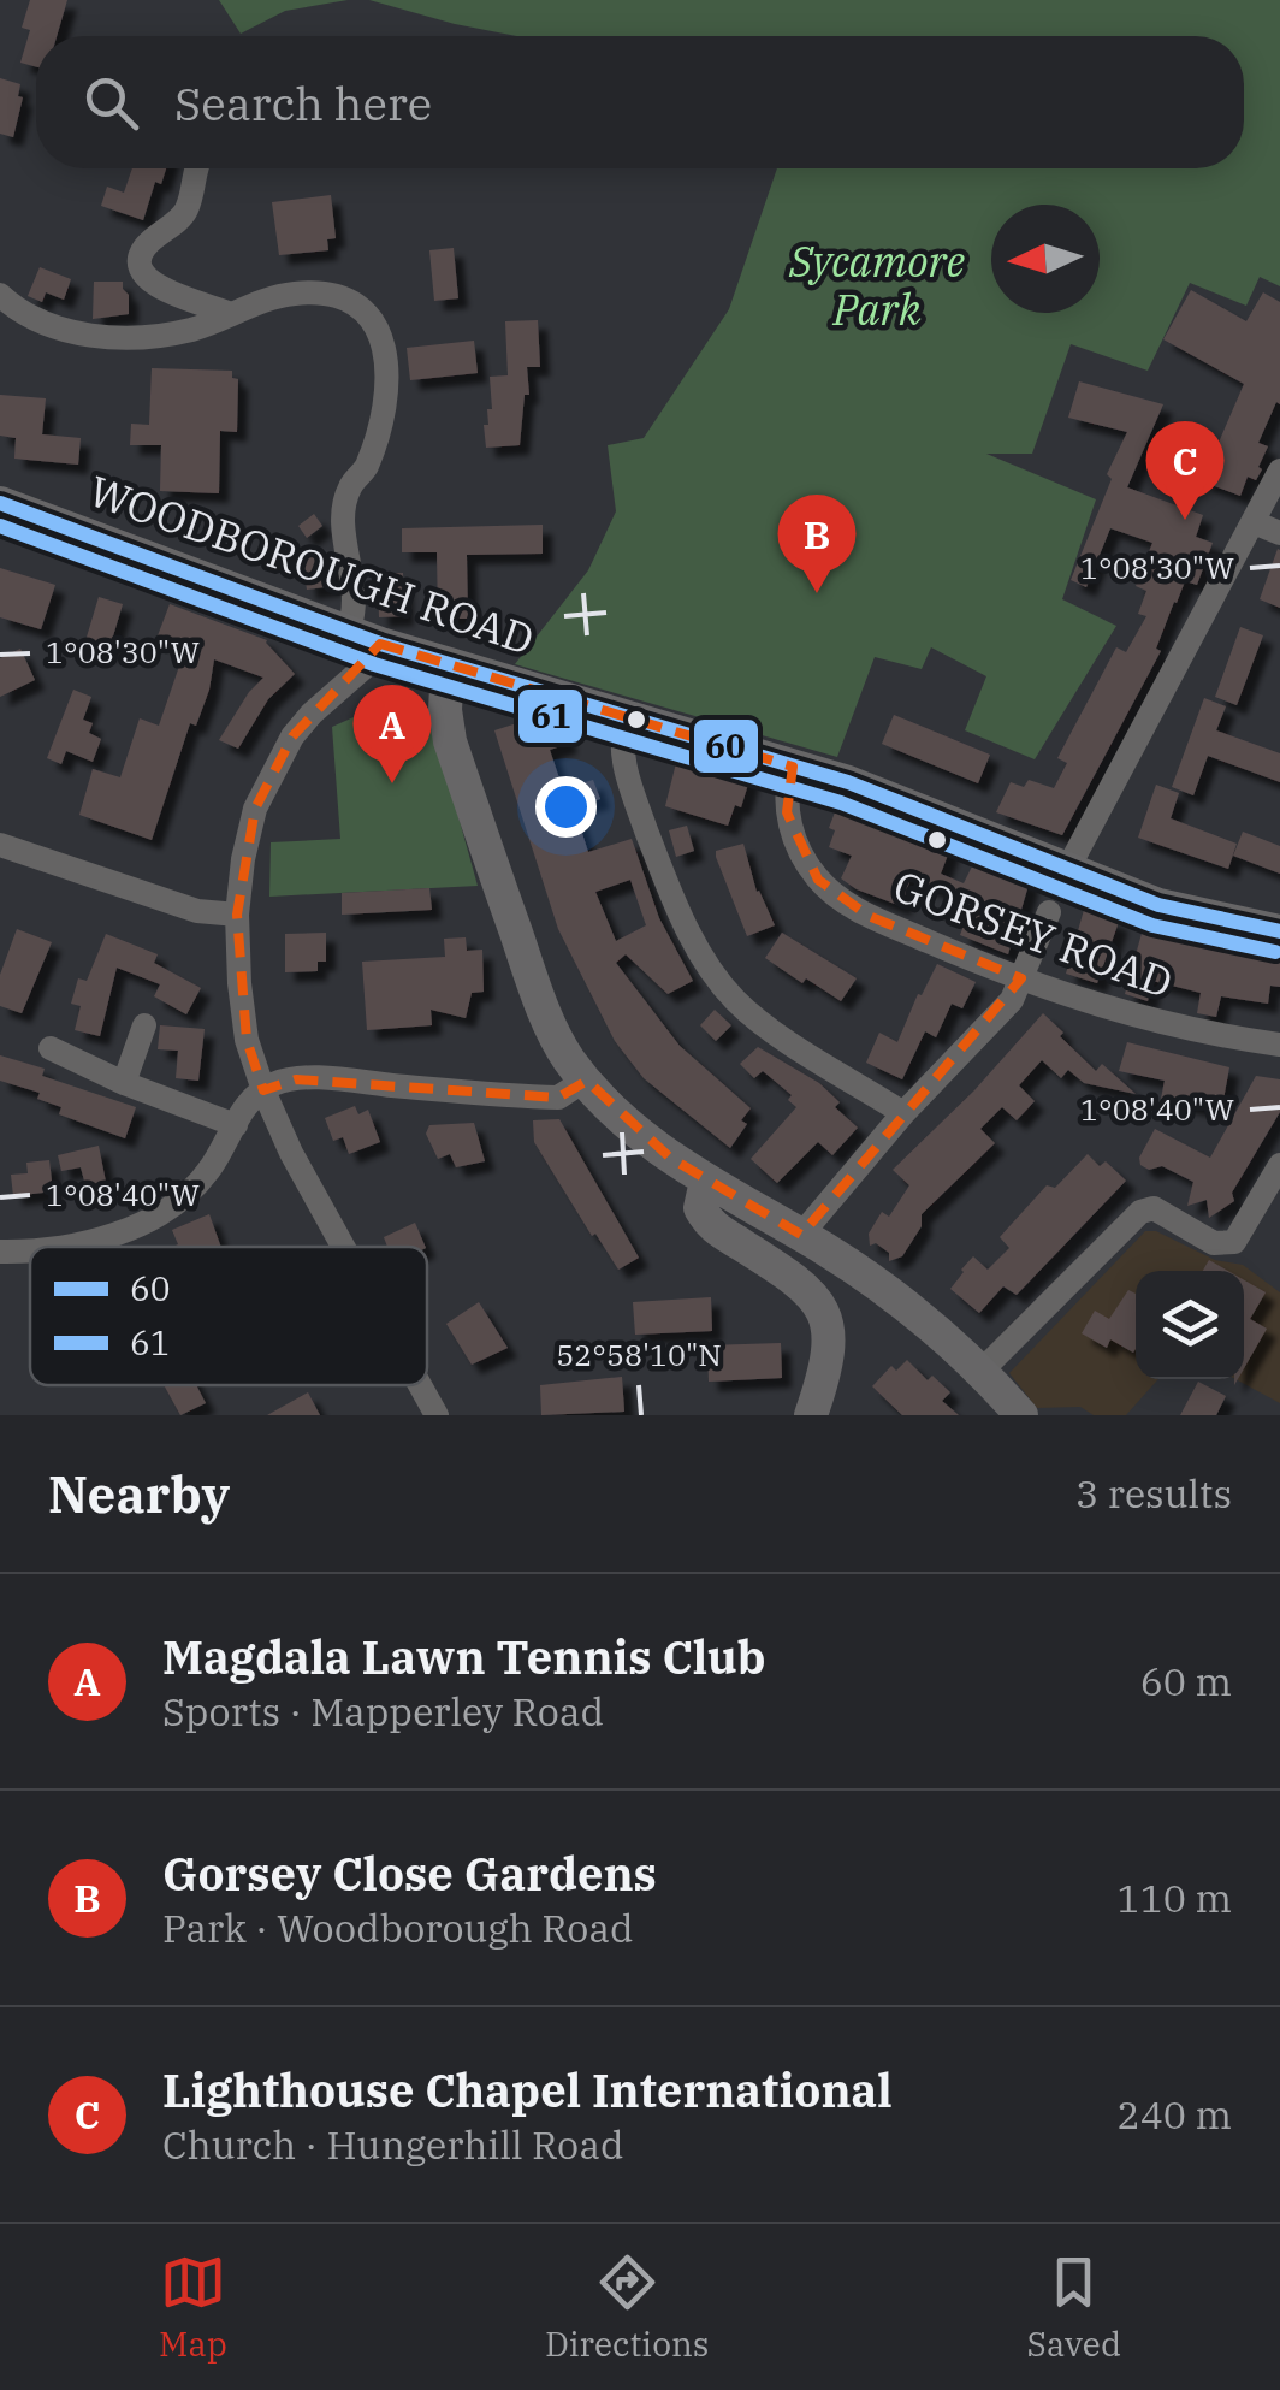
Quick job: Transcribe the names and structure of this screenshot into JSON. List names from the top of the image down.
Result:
{
  "streets": {
    "main road": ["WOODBOROUGH ROAD"],
    "street": ["GORSEY ROAD"]
  },
  "crossings": [
    ["WOODBOROUGH ROAD", "GORSEY ROAD"]
  ],
  "parks": ["Sycamore Park"],
  "lines": ["transit line 60", "transit line 61"],
  "legend": ["60", "61"],
  "north": "left",
  "page": {
    "search": "Search here",
    "pins": ["C", "B", "A"],
    "heading": ["Nearby", "3 results"],
    "list": [
      {
        "mark": "A",
        "name": "Magdala Lawn Tennis Club",
        "note": "Sports · Mapperley Road",
        "value": "60 m"
      },
      {
        "mark": "B",
        "name": "Gorsey Close Gardens",
        "note": "Park · Woodborough Road",
        "value": "110 m"
      },
      {
        "mark": "C",
        "name": "Lighthouse Chapel International",
        "note": "Church · Hungerhill Road",
        "value": "240 m"
      }
    ],
    "nav": ["Map", "Directions", "Saved"]
  },
  "coordinates": ["1°08'30\"W", "1°08'40\"W", "52°58'10\"N"]
}
